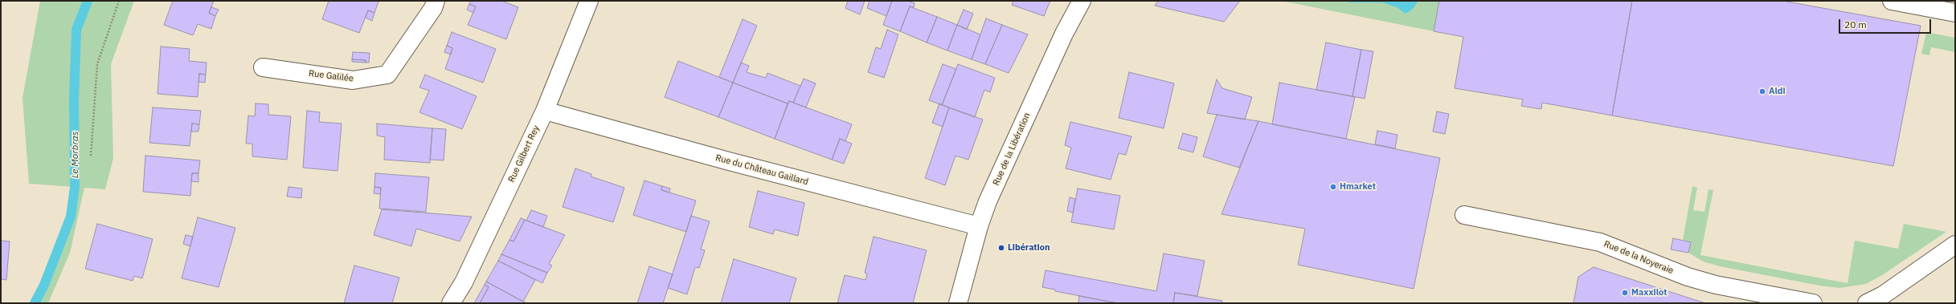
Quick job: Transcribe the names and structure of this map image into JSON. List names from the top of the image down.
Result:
{
  "streets": {
    "street": [
      "Rue Galilée",
      "Rue de la Libération",
      "Rue Gilbert Rey",
      "Rue du Château Gaillard",
      "Rue de la Noyeraie"
    ]
  },
  "crossings": [
    ["Rue de la Libération", "Rue du Château Gaillard"],
    ["Rue Gilbert Rey", "Rue du Château Gaillard"]
  ],
  "water": ["Le Morbras"],
  "places": [
    "Aldi",
    "Hmarket",
    "Libération",
    "Maxxilot"
  ],
  "scale_bar": "20 m"
}
